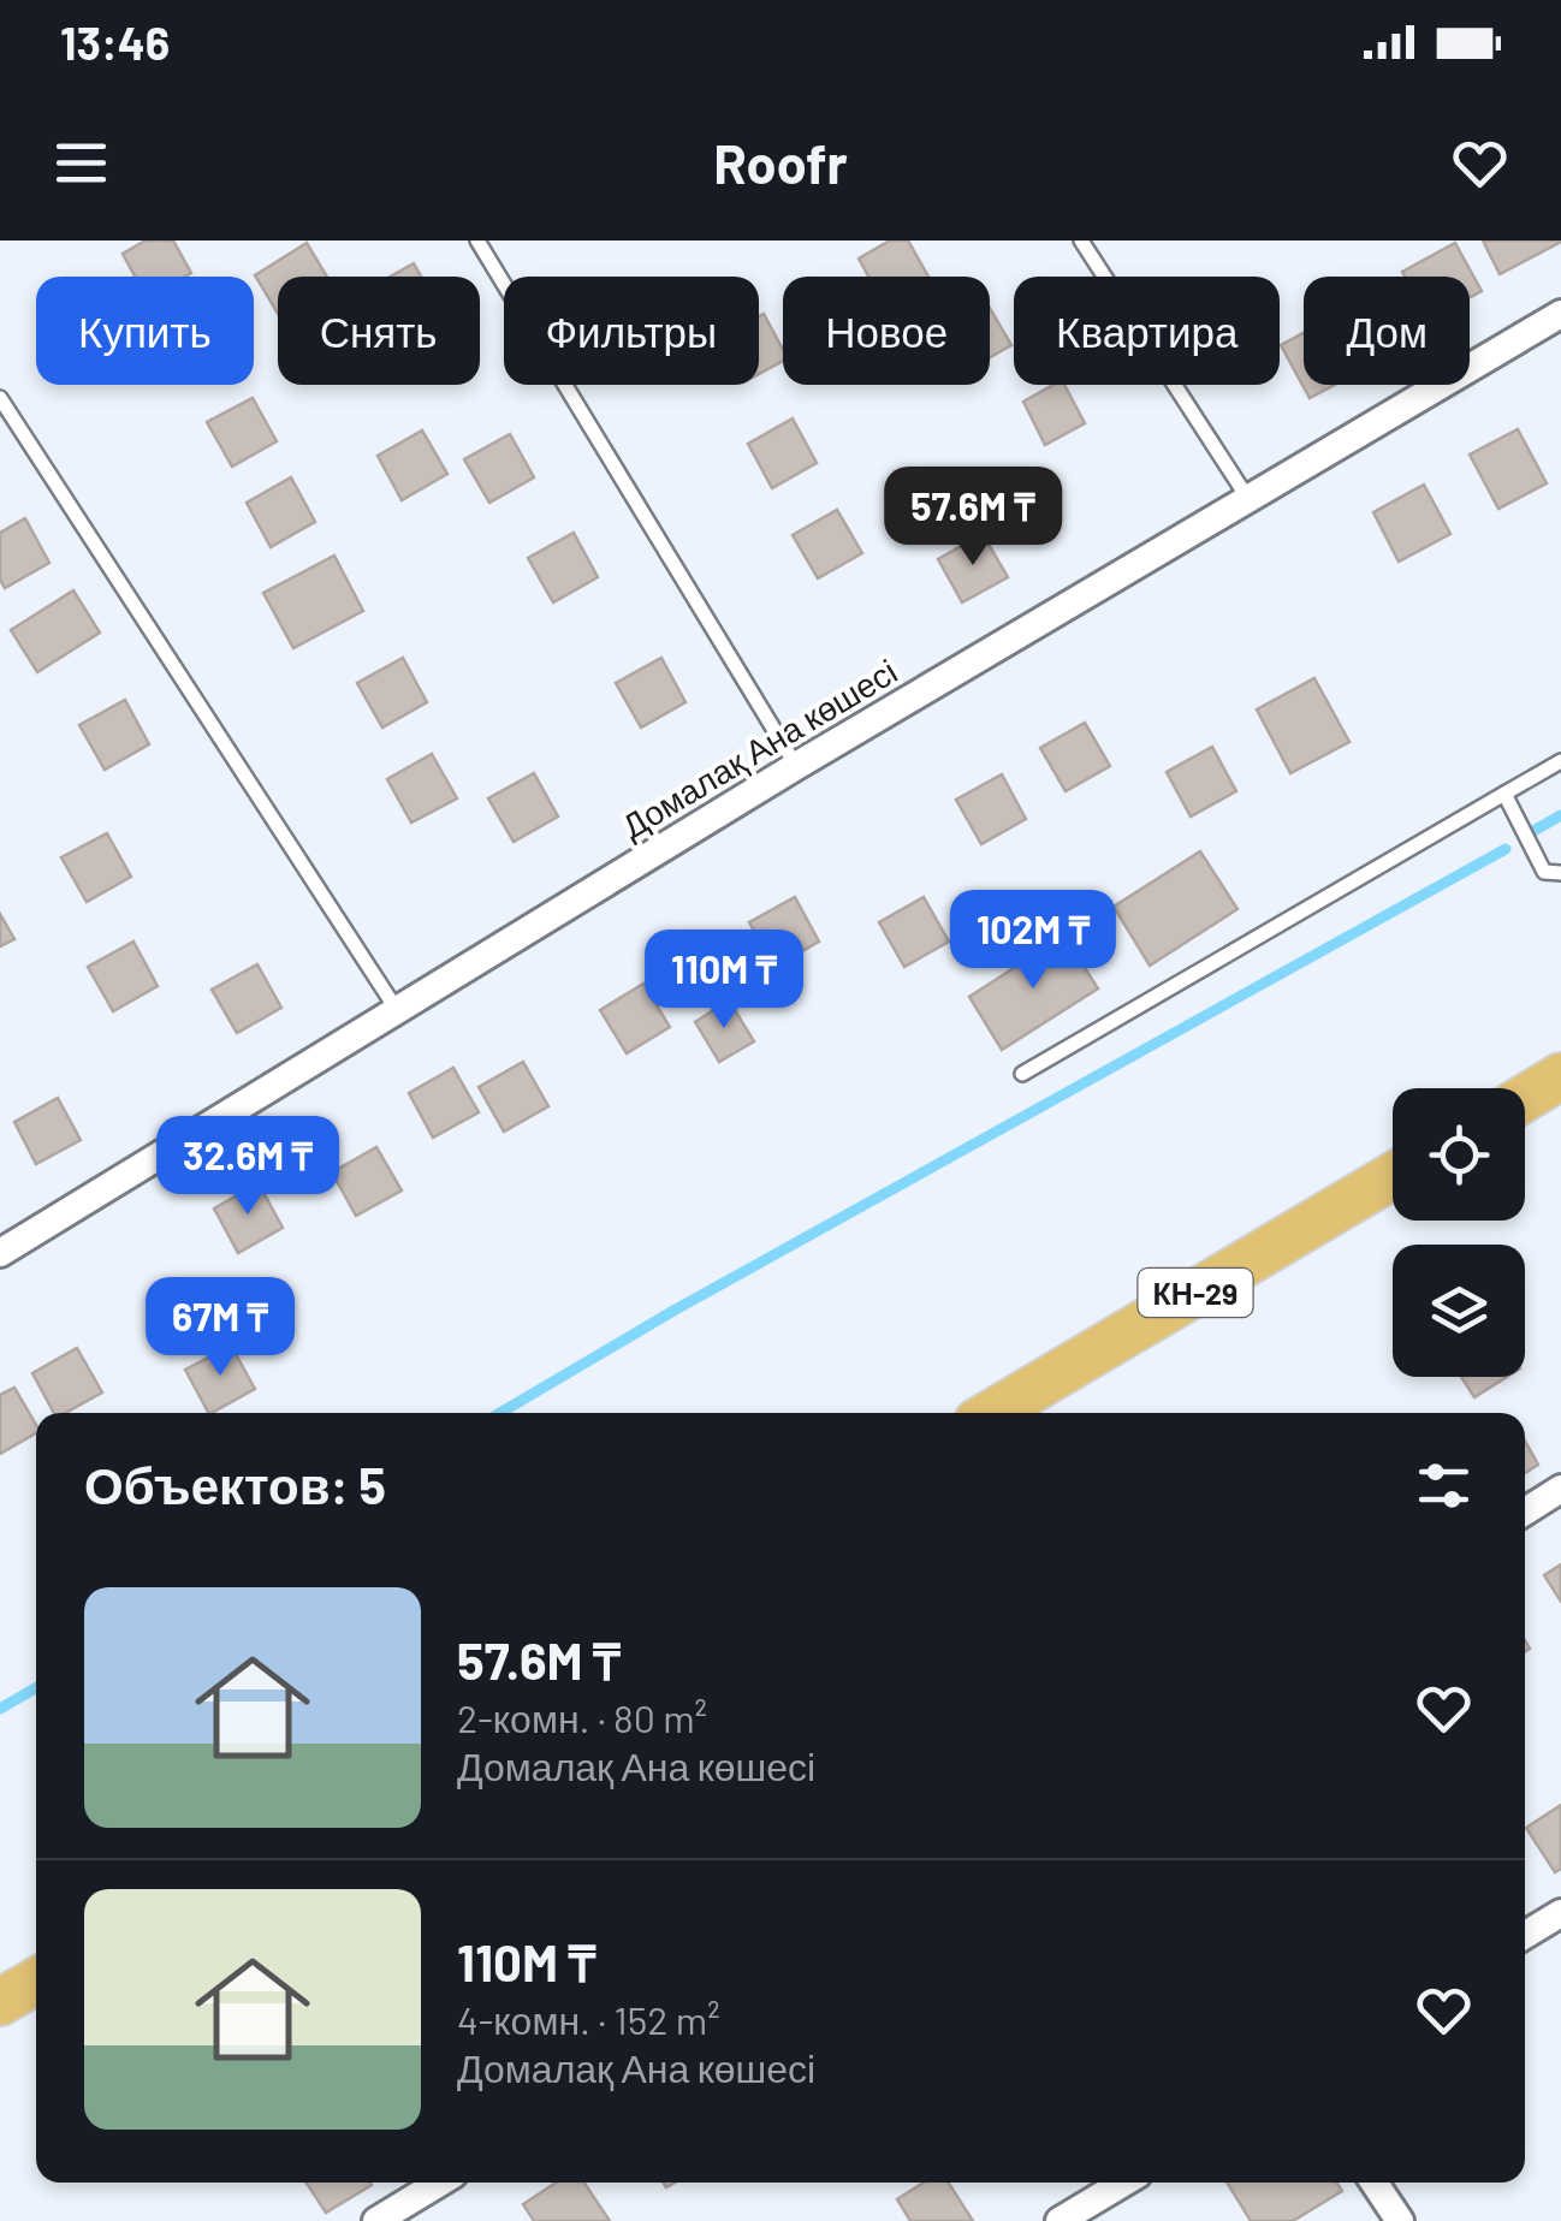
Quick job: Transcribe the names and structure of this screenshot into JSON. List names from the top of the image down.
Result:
{
  "streets": {
    "main road": ["КН-29"],
    "street": ["Домалақ Ана көшесі"]
  },
  "page": {
    "status": "13:46",
    "header": "Roofr",
    "chip": [
      "Купить",
      "Снять",
      "Фильтры",
      "Новое",
      "Квартира",
      "Дом"
    ],
    "price": [
      "57.6M ₸",
      "102M ₸",
      "110M ₸",
      "32.6M ₸",
      "67M ₸"
    ],
    "heading": "Объектов: 5",
    "list": [
      {
        "name": "57.6M ₸",
        "note": "2-комн. · 80 m² · Домалақ Ана көшесі"
      },
      {
        "name": "110M ₸",
        "note": "4-комн. · 152 m² · Домалақ Ана көшесі"
      }
    ]
  }
}
